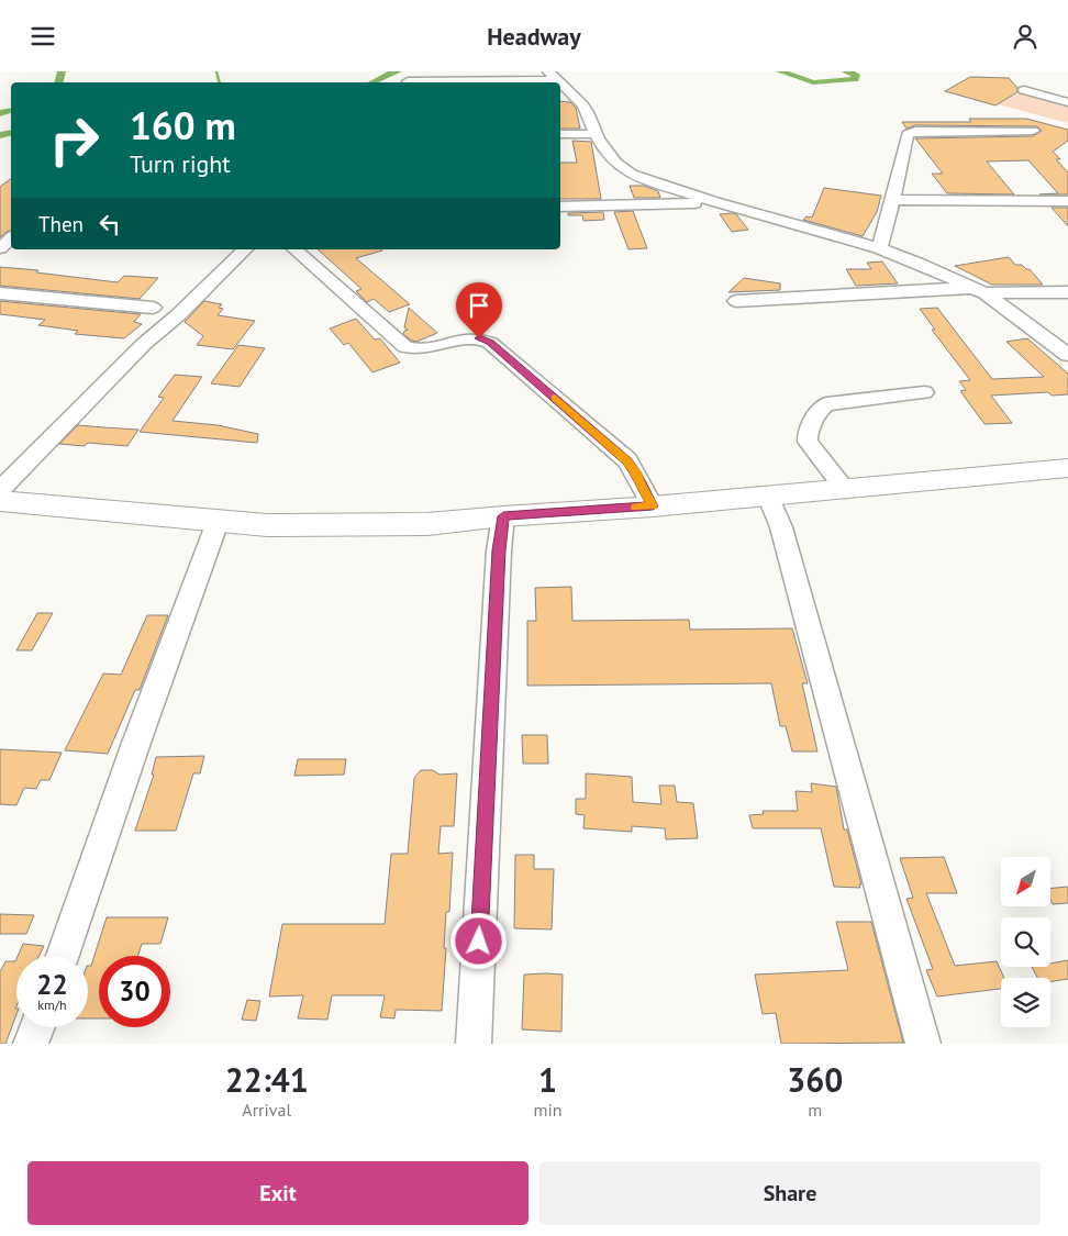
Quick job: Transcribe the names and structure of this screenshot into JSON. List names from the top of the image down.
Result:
{
  "north": "bottom left",
  "page": {
    "header": "Headway",
    "turn": ["160 m", "Turn right"],
    "then": "Then",
    "speed": "22 km/h",
    "limit": "30",
    "eta": [
      "22:41",
      "Arrival",
      "1",
      "min",
      "360",
      "m"
    ],
    "buttons": ["Exit", "Share"]
  }
}
